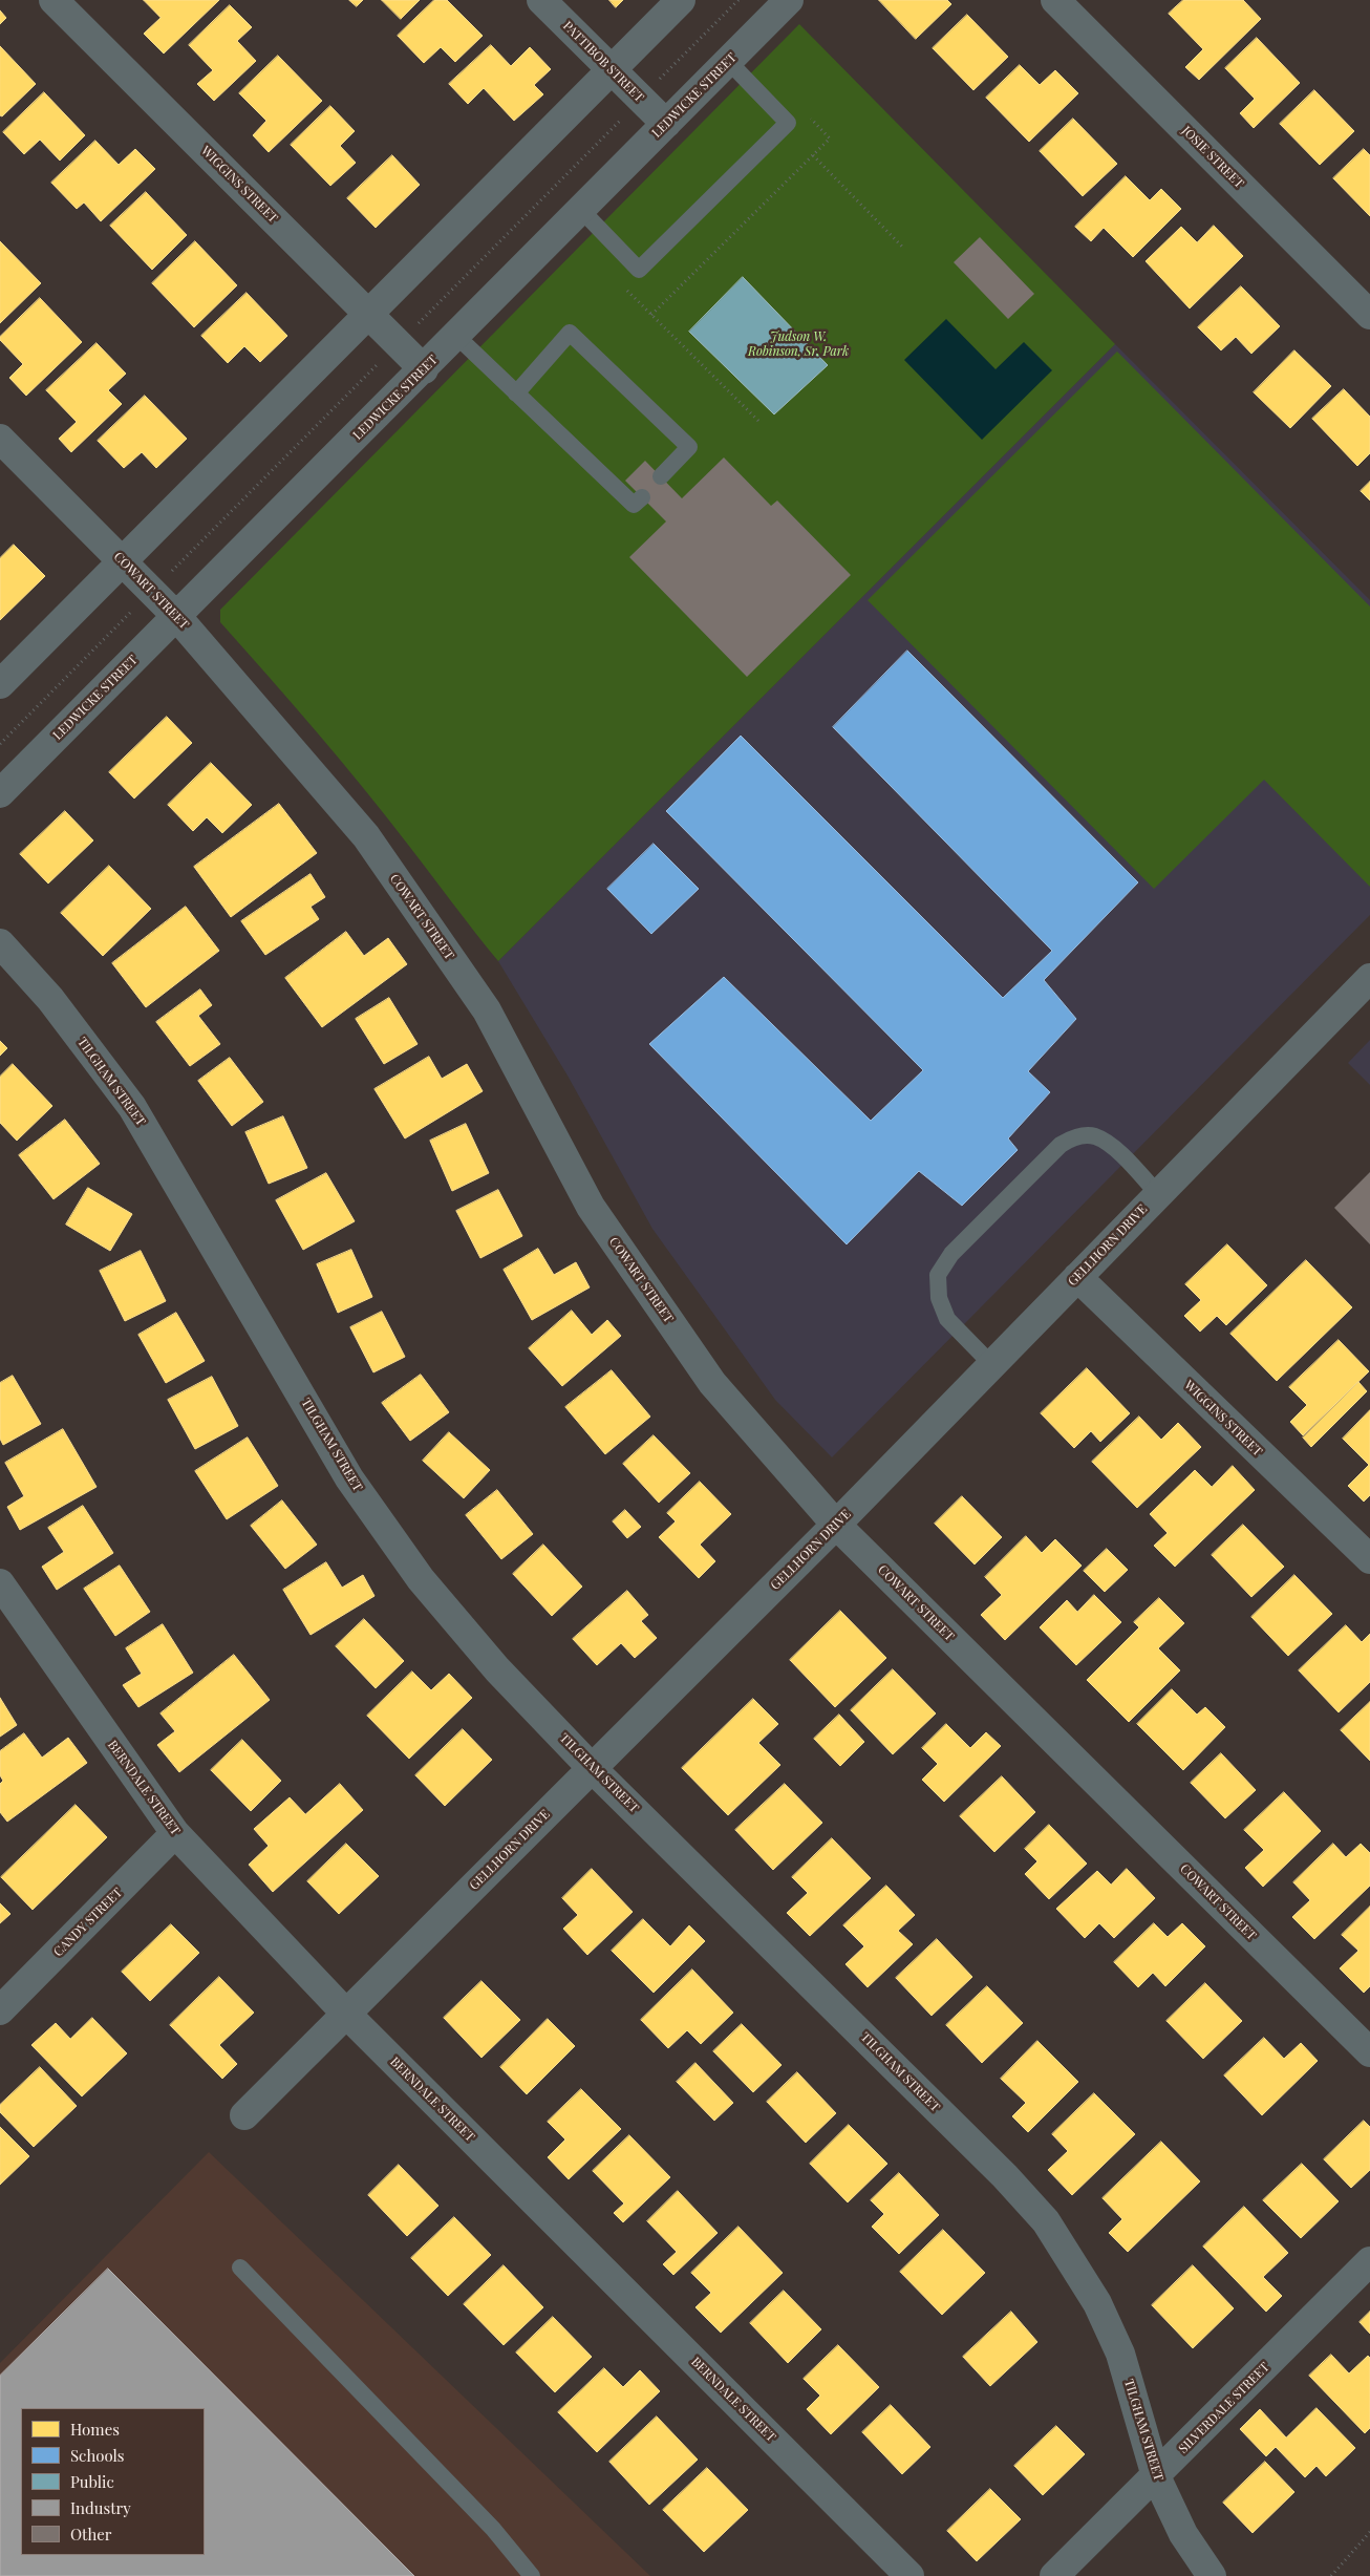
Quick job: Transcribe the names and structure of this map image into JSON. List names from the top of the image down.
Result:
{
  "streets": {
    "street": [
      "PATTIBOB STREET",
      "LEDWICKE STREET",
      "JOSIE STREET",
      "WIGGINS STREET",
      "COWART STREET",
      "TILGHAM STREET",
      "GELLHORN DRIVE",
      "BERNDALE STREET",
      "CANDY STREET",
      "SILVERDALE STREET"
    ]
  },
  "crossings": [
    ["PATTIBOB STREET", "LEDWICKE STREET"],
    ["LEDWICKE STREET", "WIGGINS STREET"],
    ["LEDWICKE STREET", "COWART STREET"],
    ["WIGGINS STREET", "GELLHORN DRIVE"],
    ["COWART STREET", "GELLHORN DRIVE"],
    ["TILGHAM STREET", "GELLHORN DRIVE"],
    ["TILGHAM STREET", "SILVERDALE STREET"],
    ["GELLHORN DRIVE", "BERNDALE STREET"],
    ["BERNDALE STREET", "CANDY STREET"]
  ],
  "parks": ["Judson W. Robinson, Sr. Park"],
  "legend": [
    "Homes",
    "Schools",
    "Public",
    "Industry",
    "Other"
  ]
}
